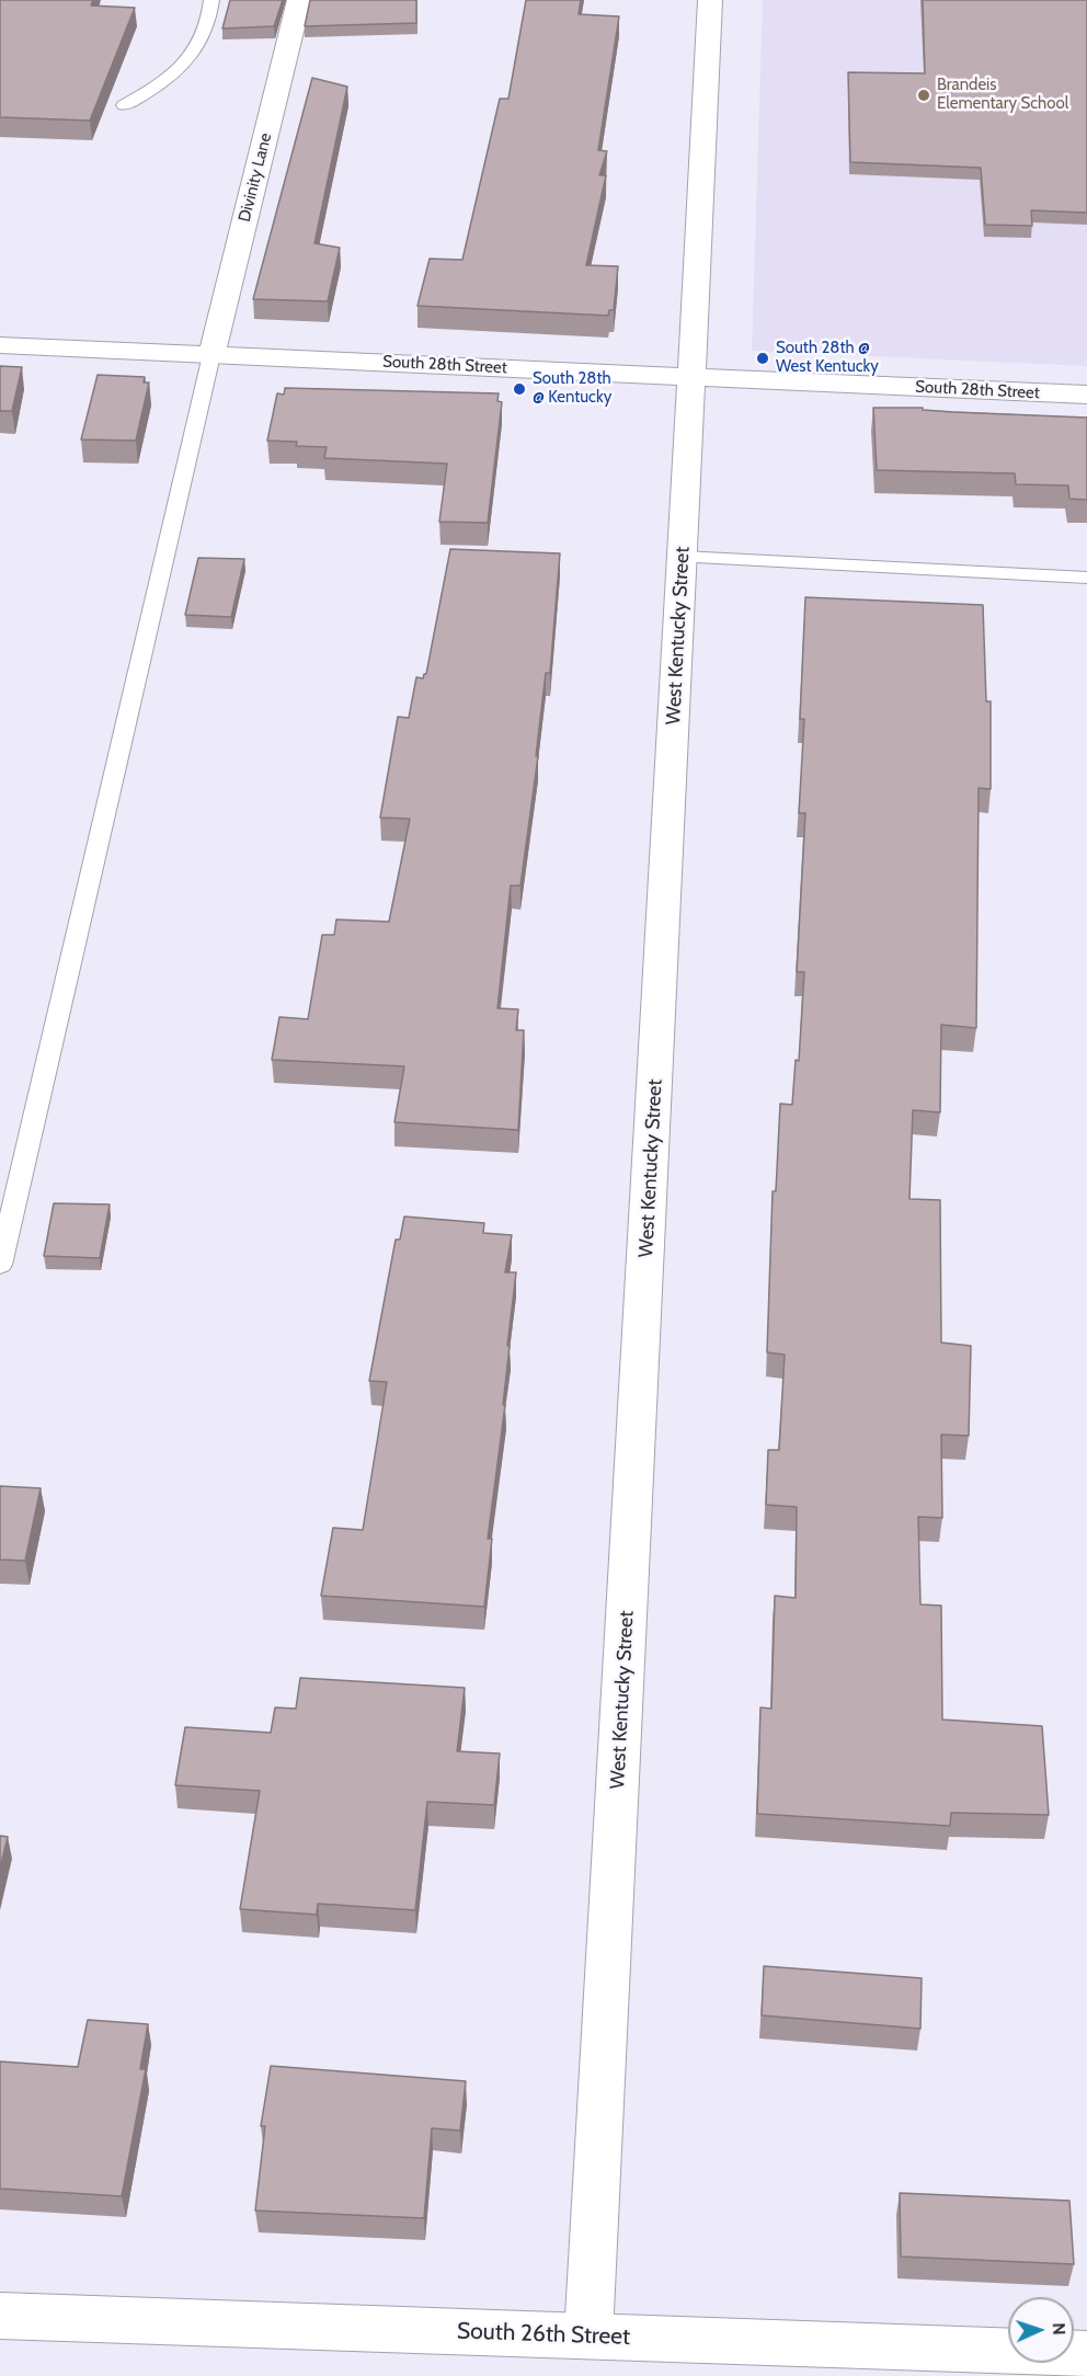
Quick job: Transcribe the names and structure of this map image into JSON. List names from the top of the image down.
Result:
{
  "streets": {
    "street": [
      "Divinity Lane",
      "South 28th Street",
      "West Kentucky Street",
      "South 26th Street"
    ]
  },
  "crossings": [
    ["Divinity Lane", "South 28th Street"],
    ["South 28th Street", "West Kentucky Street"],
    ["West Kentucky Street", "South 26th Street"]
  ],
  "places": ["Brandeis Elementary School", "South 28th @ West Kentucky", "South 28th @ Kentucky"],
  "north": "right"
}
